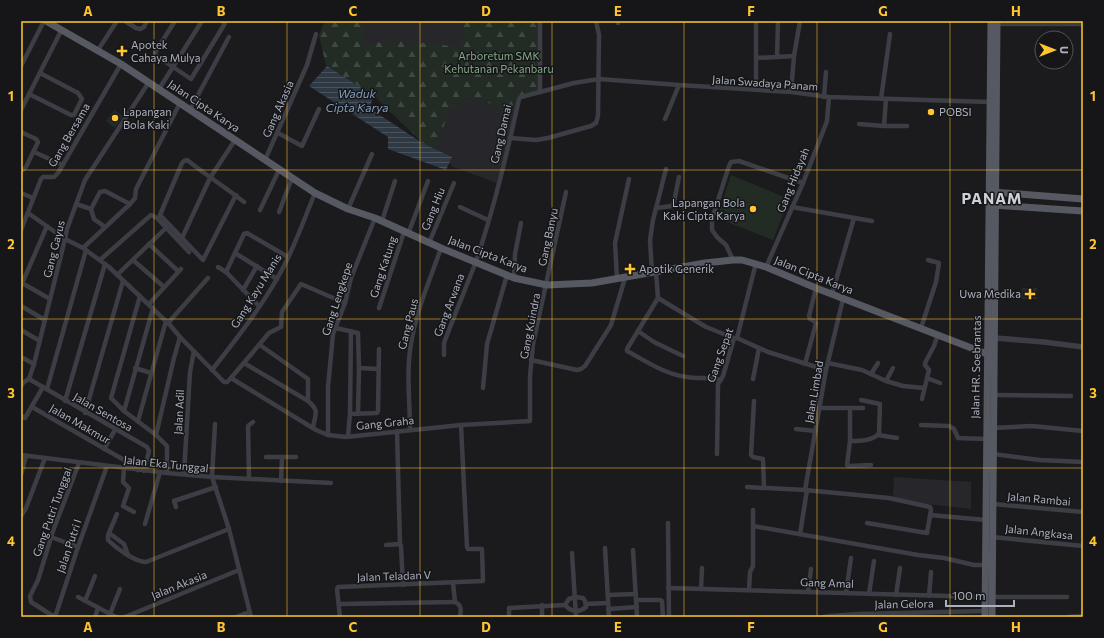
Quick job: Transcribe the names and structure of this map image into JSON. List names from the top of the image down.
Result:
{
  "streets": {
    "main road": ["Jalan Cipta Karya", "Jalan HR. Soebrantas"],
    "street": [
      "Jalan Swadaya Panam",
      "Gang Akasia",
      "Gang Damai",
      "Gang Bersama",
      "Gang Hidayah",
      "Gang Hiu",
      "Gang Banyu",
      "Gang Gayus",
      "Gang Katung",
      "Gang Kayu Manis",
      "Gang Lengkepe",
      "Gang Arwana",
      "Gang Paus",
      "Gang Kuindra",
      "Gang Sepat",
      "Jalan Limbad",
      "Jalan Sentosa",
      "Jalan Adil",
      "Gang Graha",
      "Jalan Makmur",
      "Jalan Eka Tunggal",
      "Jalan Rambai",
      "Gang Putri Tunggal",
      "Jalan Angkasa",
      "Jalan Putri I",
      "Jalan Teladan V",
      "Gang Amal",
      "Jalan Akasia",
      "Jalan Gelora"
    ]
  },
  "crossings": [
    ["Jalan Swadaya Panam", "Gang Damai"],
    ["Jalan Swadaya Panam", "Gang Hidayah"],
    ["Jalan Swadaya Panam", "Jalan HR. Soebrantas"],
    ["Jalan Cipta Karya", "Gang Akasia"],
    ["Jalan Cipta Karya", "Gang Damai"],
    ["Jalan Cipta Karya", "Gang Bersama"],
    ["Jalan Cipta Karya", "Gang Hidayah"],
    ["Jalan Cipta Karya", "Gang Hiu"],
    ["Jalan Cipta Karya", "Gang Banyu"],
    ["Jalan Cipta Karya", "Gang Gayus"],
    ["Jalan Cipta Karya", "Gang Katung"],
    ["Jalan Cipta Karya", "Gang Kayu Manis"],
    ["Jalan Cipta Karya", "Gang Lengkepe"],
    ["Jalan Cipta Karya", "Gang Arwana"],
    ["Jalan Cipta Karya", "Gang Paus"],
    ["Jalan Cipta Karya", "Gang Kuindra"],
    ["Jalan Cipta Karya", "Gang Sepat"],
    ["Jalan Cipta Karya", "Jalan HR. Soebrantas"],
    ["Jalan Cipta Karya", "Jalan Limbad"],
    ["Gang Damai", "Gang Arwana"],
    ["Gang Banyu", "Gang Kuindra"],
    ["Gang Gayus", "Jalan Sentosa"],
    ["Gang Kayu Manis", "Gang Graha"],
    ["Gang Lengkepe", "Gang Graha"],
    ["Gang Paus", "Gang Graha"],
    ["Gang Kuindra", "Gang Graha"],
    ["Gang Kuindra", "Jalan Teladan V"],
    ["Jalan HR. Soebrantas", "Jalan Rambai"],
    ["Jalan HR. Soebrantas", "Jalan Angkasa"],
    ["Jalan HR. Soebrantas", "Gang Amal"],
    ["Jalan HR. Soebrantas", "Jalan Gelora"],
    ["Jalan Sentosa", "Jalan Eka Tunggal"],
    ["Jalan Adil", "Jalan Eka Tunggal"],
    ["Gang Graha", "Jalan Teladan V"],
    ["Jalan Makmur", "Jalan Eka Tunggal"],
    ["Jalan Eka Tunggal", "Gang Putri Tunggal"],
    ["Jalan Eka Tunggal", "Jalan Putri I"],
    ["Jalan Eka Tunggal", "Jalan Akasia"],
    ["Gang Putri Tunggal", "Jalan Putri I"]
  ],
  "districts": ["PANAM"],
  "water": ["Waduk Cipta Karya"],
  "parks": ["Arboretum SMK Kehutanan Pekanbaru"],
  "places": {
    "health": ["Apotek Cahaya Mulya", "Apotik Generik", "Uwa Medika"],
    "other": ["POBSI", "Lapangan Bola Kaki", "Lapangan Bola Kaki Cipta Karya"]
  },
  "scale_bar": "100 m",
  "north": "right",
  "grid": {
    "columns": [
      "A",
      "B",
      "C",
      "D",
      "E",
      "F",
      "G",
      "H"
    ],
    "rows": [
      "1",
      "2",
      "3",
      "4"
    ]
  }
}
